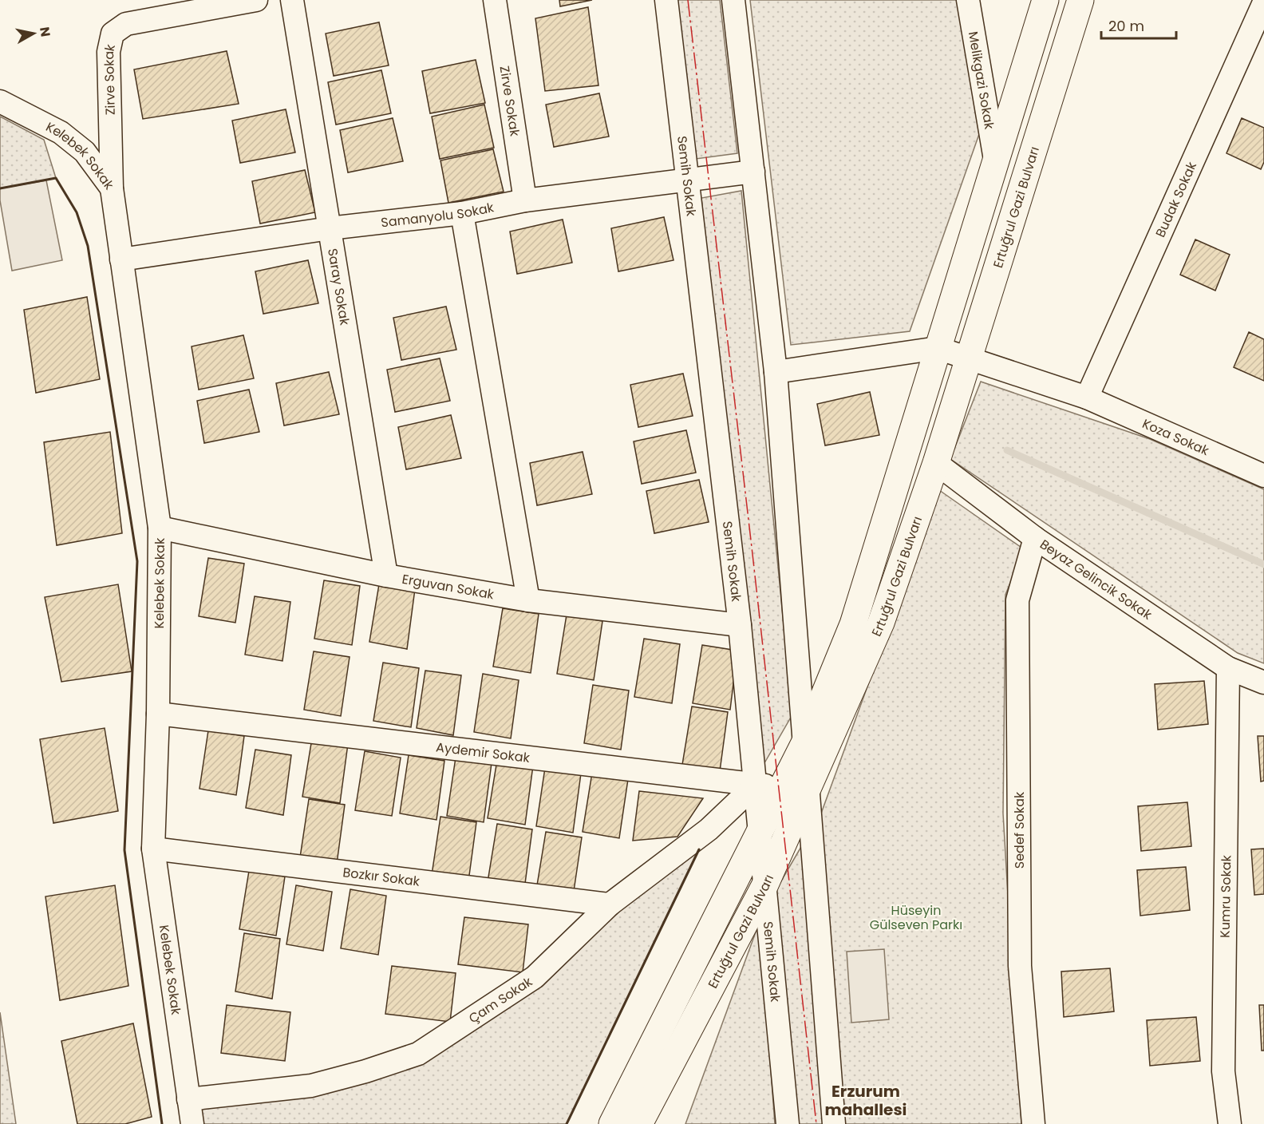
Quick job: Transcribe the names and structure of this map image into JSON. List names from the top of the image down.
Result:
{
  "streets": {
    "main road": ["Ertuğrul Gazi Bulvarı"],
    "street": [
      "Zirve Sokak",
      "Melikgazi Sokak",
      "Kelebek Sokak",
      "Semih Sokak",
      "Budak Sokak",
      "Samanyolu Sokak",
      "Saray Sokak",
      "Koza Sokak",
      "Beyaz Gelincik Sokak",
      "Erguvan Sokak",
      "Aydemir Sokak",
      "Sedef Sokak",
      "Bozkır Sokak",
      "Kumru Sokak",
      "Çam Sokak"
    ]
  },
  "crossings": [
    ["Zirve Sokak", "Kelebek Sokak"],
    ["Zirve Sokak", "Samanyolu Sokak"],
    ["Melikgazi Sokak", "Ertuğrul Gazi Bulvarı"],
    ["Kelebek Sokak", "Samanyolu Sokak"],
    ["Kelebek Sokak", "Erguvan Sokak"],
    ["Kelebek Sokak", "Aydemir Sokak"],
    ["Kelebek Sokak", "Bozkır Sokak"],
    ["Kelebek Sokak", "Çam Sokak"],
    ["Semih Sokak", "Ertuğrul Gazi Bulvarı"],
    ["Semih Sokak", "Samanyolu Sokak"],
    ["Semih Sokak", "Erguvan Sokak"],
    ["Semih Sokak", "Aydemir Sokak"],
    ["Semih Sokak", "Çam Sokak"],
    ["Budak Sokak", "Koza Sokak"],
    ["Ertuğrul Gazi Bulvarı", "Koza Sokak"],
    ["Ertuğrul Gazi Bulvarı", "Beyaz Gelincik Sokak"],
    ["Ertuğrul Gazi Bulvarı", "Aydemir Sokak"],
    ["Samanyolu Sokak", "Saray Sokak"],
    ["Saray Sokak", "Erguvan Sokak"],
    ["Beyaz Gelincik Sokak", "Sedef Sokak"],
    ["Beyaz Gelincik Sokak", "Kumru Sokak"],
    ["Aydemir Sokak", "Çam Sokak"],
    ["Bozkır Sokak", "Çam Sokak"]
  ],
  "districts": ["Erzurum mahallesi"],
  "parks": ["Hüseyin Gülseven Parkı"],
  "scale_bar": "20 m",
  "north": "right"
}
